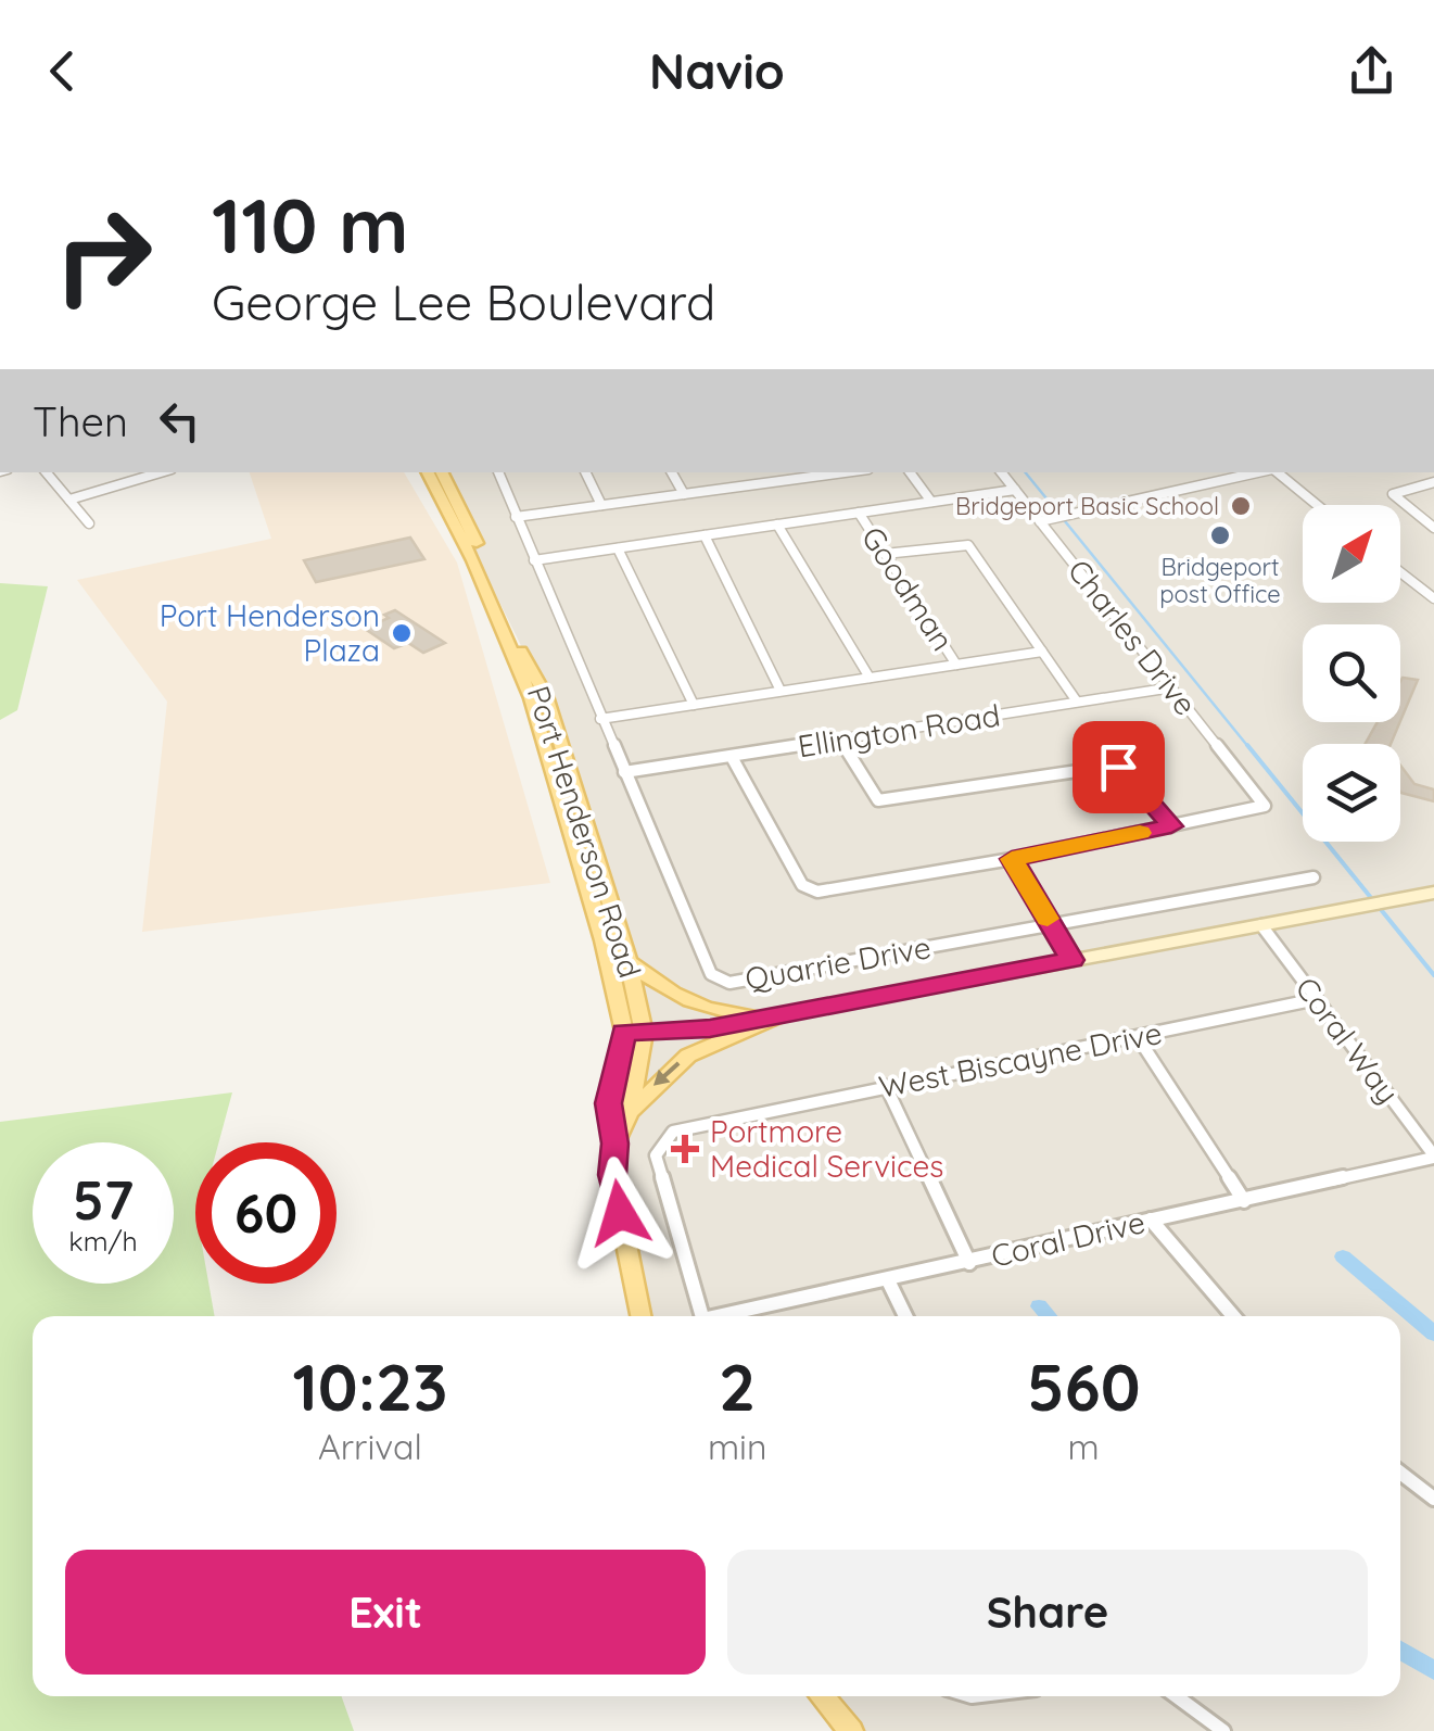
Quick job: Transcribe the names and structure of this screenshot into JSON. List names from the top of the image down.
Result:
{
  "streets": {
    "main road": ["Port Henderson Road"],
    "street": [
      "Goodman",
      "Charles Drive",
      "Ellington Road",
      "Quarrie Drive",
      "Coral Way",
      "West Biscayne Drive",
      "Coral Drive"
    ]
  },
  "crossings": [
    ["Charles Drive", "Ellington Road"],
    ["Ellington Road", "Quarrie Drive"],
    ["Coral Way", "West Biscayne Drive"],
    ["Coral Way", "Coral Drive"]
  ],
  "places": {
    "other": ["Bridgeport Basic School", "Bridgeport post Office", "Port Henderson Plaza"],
    "health": ["Portmore Medical Services"]
  },
  "north": "top right",
  "page": {
    "header": "Navio",
    "turn": ["110 m", "George Lee Boulevard"],
    "then": "Then",
    "speed": "57 km/h",
    "limit": "60",
    "eta": [
      "10:23",
      "Arrival",
      "2",
      "min",
      "560",
      "m"
    ],
    "buttons": ["Exit", "Share"]
  }
}
